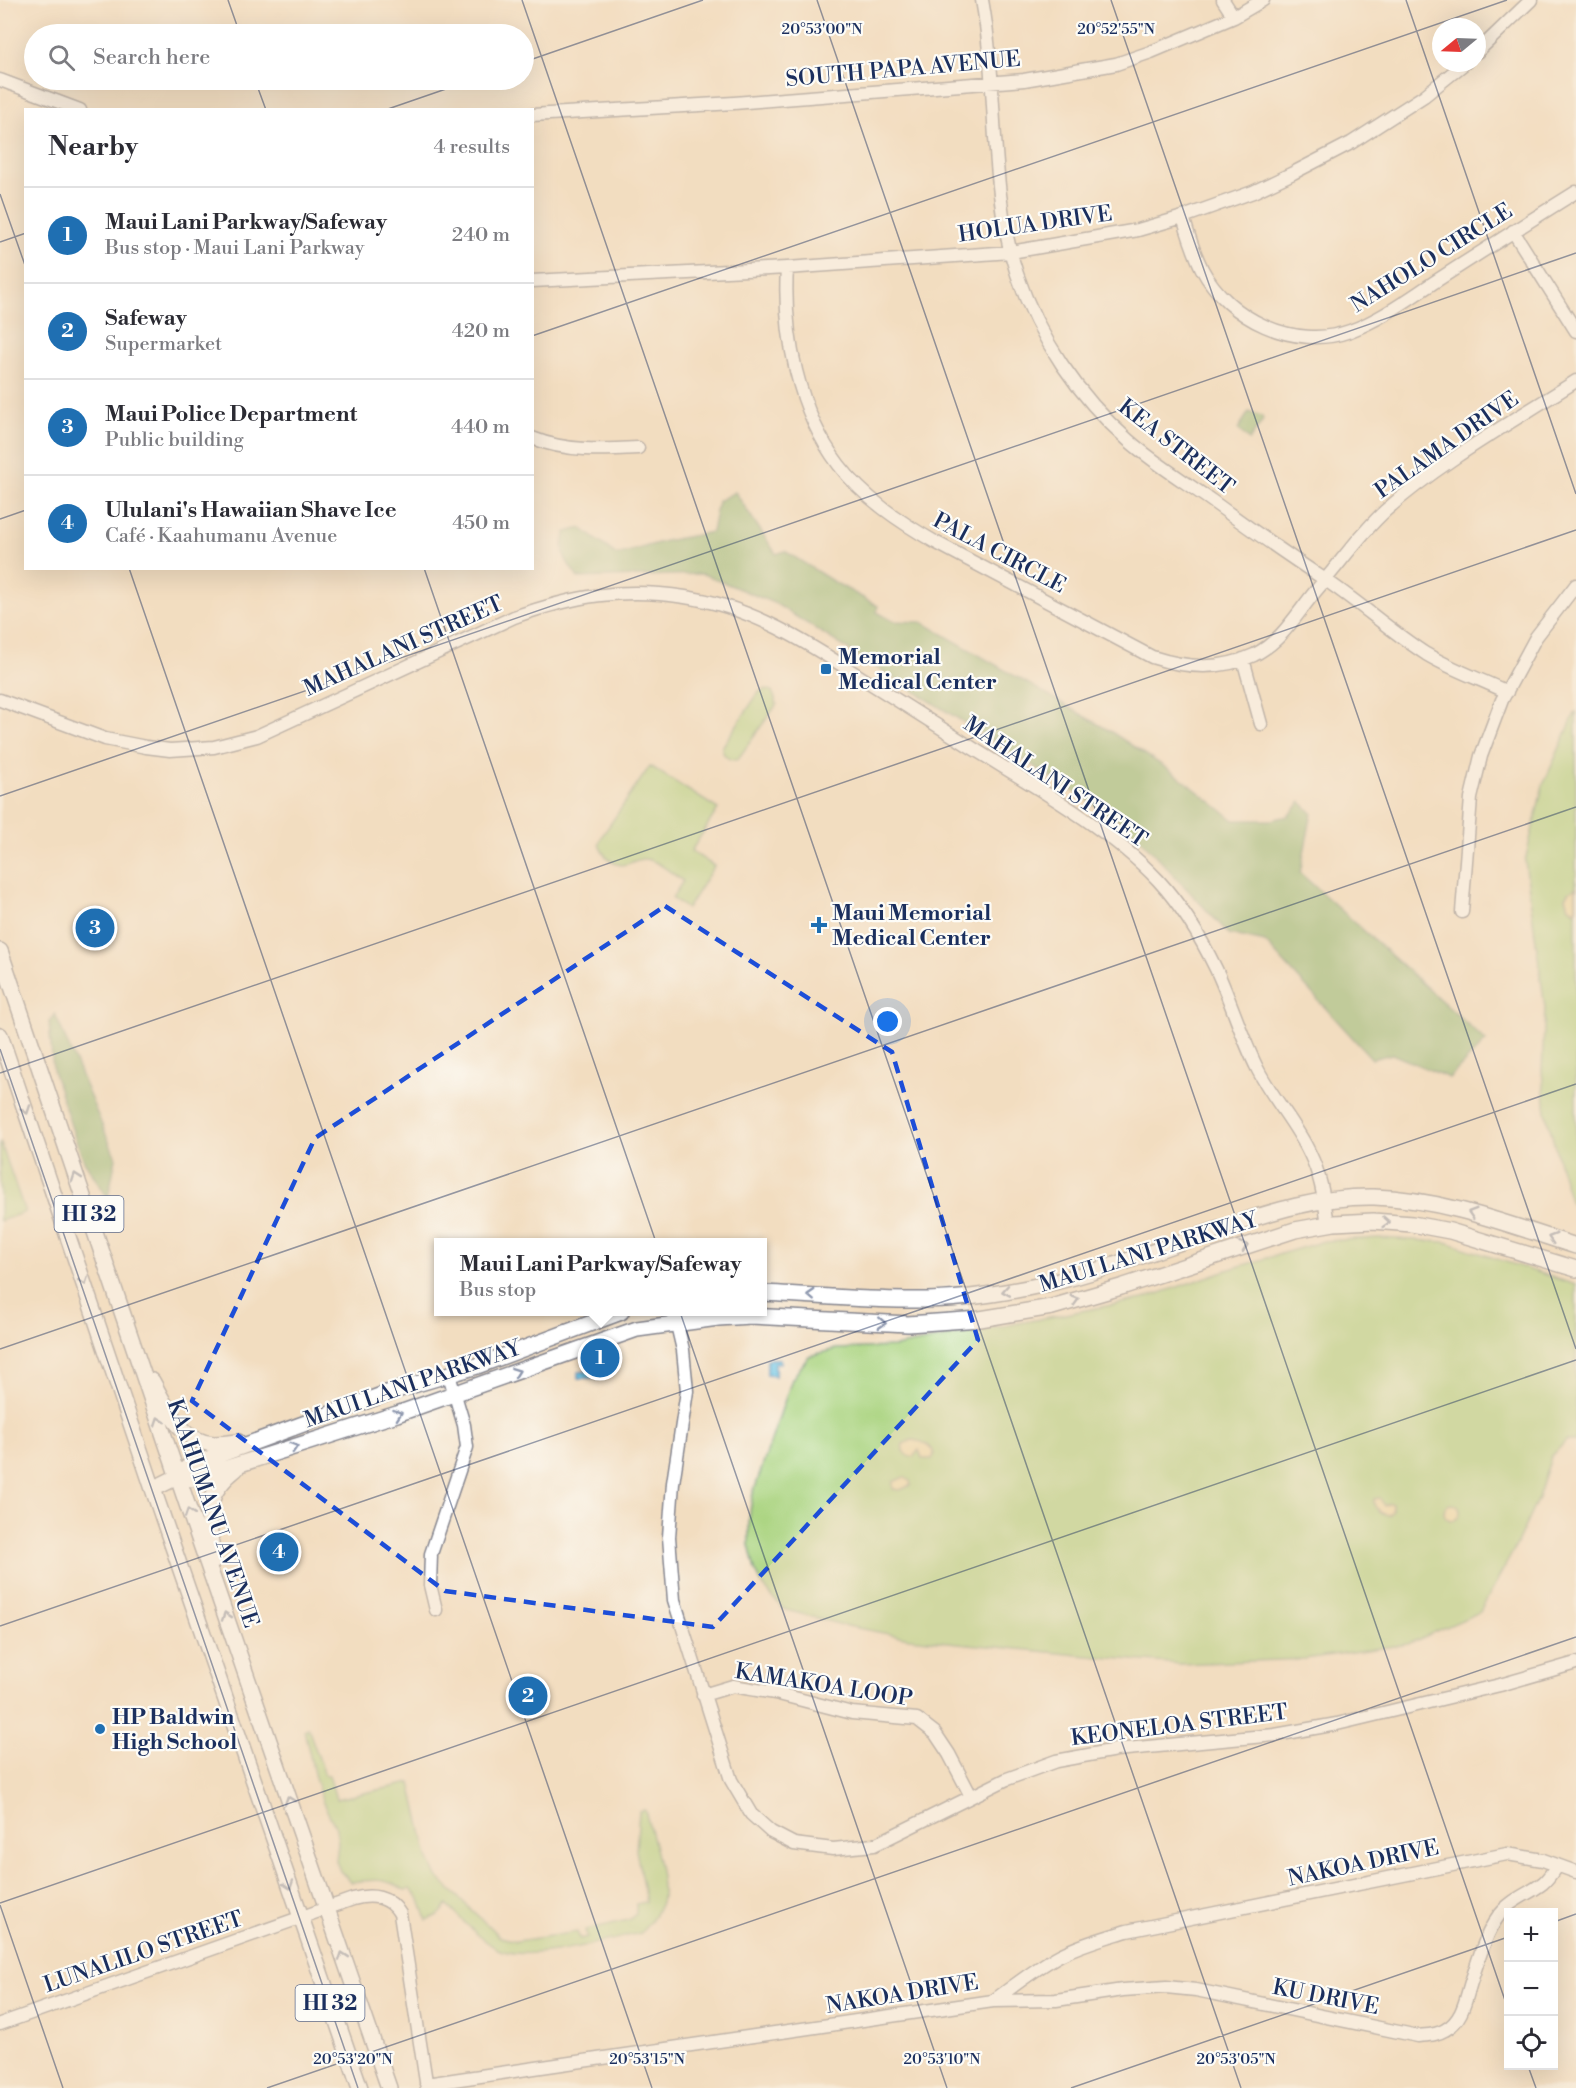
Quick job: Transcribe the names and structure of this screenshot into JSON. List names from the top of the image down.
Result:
{
  "streets": {
    "main road": ["HI 32", "MAUI LANI PARKWAY", "KAAHUMANU AVENUE"],
    "street": [
      "SOUTH PAPA AVENUE",
      "HOLUA DRIVE",
      "NAHOLO CIRCLE",
      "PALAMA DRIVE",
      "KEA STREET",
      "PALA CIRCLE",
      "MAHALANI STREET",
      "KAMAKOA LOOP",
      "KEONELOA STREET",
      "NAKOA DRIVE",
      "LUNALILO STREET",
      "KU DRIVE"
    ]
  },
  "crossings": [
    ["SOUTH PAPA AVENUE", "KEA STREET"],
    ["HOLUA DRIVE", "NAHOLO CIRCLE"],
    ["HOLUA DRIVE", "KEA STREET"],
    ["HOLUA DRIVE", "PALA CIRCLE"],
    ["PALAMA DRIVE", "KEA STREET"],
    ["PALAMA DRIVE", "PALA CIRCLE"],
    ["KEA STREET", "PALA CIRCLE"],
    ["MAHALANI STREET", "MAUI LANI PARKWAY"],
    ["HI 32", "MAUI LANI PARKWAY"],
    ["HI 32", "LUNALILO STREET"],
    ["MAUI LANI PARKWAY", "KAAHUMANU AVENUE"],
    ["MAUI LANI PARKWAY", "KEONELOA STREET"],
    ["KAAHUMANU AVENUE", "LUNALILO STREET"],
    ["KAMAKOA LOOP", "KEONELOA STREET"],
    ["NAKOA DRIVE", "LUNALILO STREET"],
    ["NAKOA DRIVE", "KU DRIVE"]
  ],
  "places": {
    "transit": ["Memorial Medical Center"],
    "health": ["Maui Memorial Medical Center"],
    "other": ["HP Baldwin High School"]
  },
  "north": "left",
  "page": {
    "search": "Search here",
    "heading": ["Nearby", "4 results"],
    "list": [
      {
        "mark": "1",
        "name": "Maui Lani Parkway/Safeway",
        "note": "Bus stop · Maui Lani Parkway",
        "value": "240 m"
      },
      {
        "mark": "2",
        "name": "Safeway",
        "note": "Supermarket",
        "value": "420 m"
      },
      {
        "mark": "3",
        "name": "Maui Police Department",
        "note": "Public building",
        "value": "440 m"
      },
      {
        "mark": "4",
        "name": "Ululani's Hawaiian Shave Ice",
        "note": "Café · Kaahumanu Avenue",
        "value": "450 m"
      }
    ],
    "pins": [
      "3",
      "1",
      "4",
      "2"
    ],
    "popup": ["Maui Lani Parkway/Safeway", "Bus stop"],
    "map_buttons": ["+", "−"]
  },
  "coordinates": [
    "20°53'00\"N",
    "20°52'55\"N",
    "20°53'20\"N",
    "20°53'15\"N",
    "20°53'10\"N",
    "20°53'05\"N"
  ]
}
